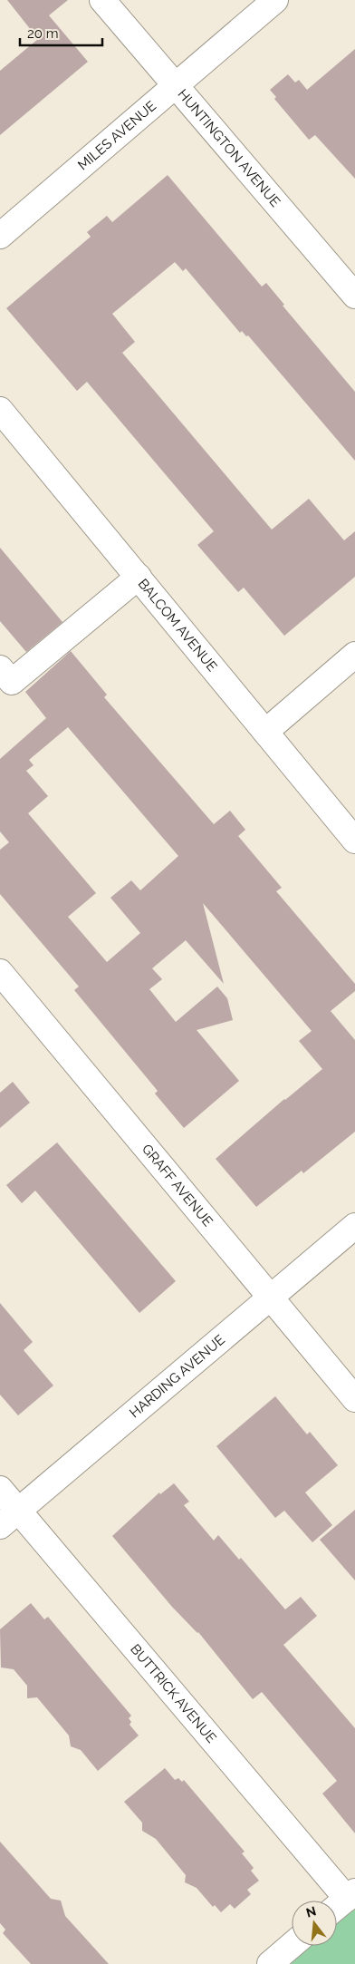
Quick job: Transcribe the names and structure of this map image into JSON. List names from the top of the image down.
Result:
{
  "streets": {
    "street": [
      "MILES AVENUE",
      "HUNTINGTON AVENUE",
      "BALCOM AVENUE",
      "GRAFF AVENUE",
      "HARDING AVENUE",
      "BUTTRICK AVENUE"
    ]
  },
  "crossings": [
    ["MILES AVENUE", "HUNTINGTON AVENUE"],
    ["GRAFF AVENUE", "HARDING AVENUE"],
    ["HARDING AVENUE", "BUTTRICK AVENUE"]
  ],
  "scale_bar": "20 m",
  "north": "top"
}
